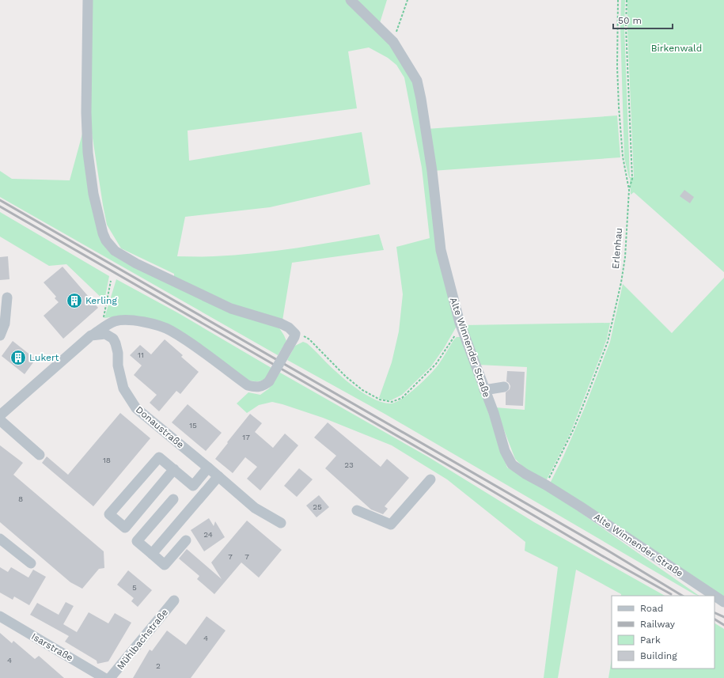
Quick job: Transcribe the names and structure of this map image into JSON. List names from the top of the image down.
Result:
{
  "streets": {
    "street": [
      "Alte Winnender Straße",
      "Donaustraße",
      "Mühlbachstraße",
      "Isarstraße"
    ],
    "path": ["Erlenhau"]
  },
  "crossings": [
    ["Erlenhau", "Alte Winnender Straße"]
  ],
  "parks": ["Birkenwald"],
  "places": {
    "building": ["Kerling", "Lukert"]
  },
  "house_numbers": [
    "11",
    "15",
    "17",
    "18",
    "23",
    "8",
    "25",
    "24",
    "7",
    "7",
    "5",
    "4",
    "4",
    "2"
  ],
  "legend": [
    "Road",
    "Railway",
    "Park",
    "Building"
  ],
  "scale_bar": "50 m"
}
